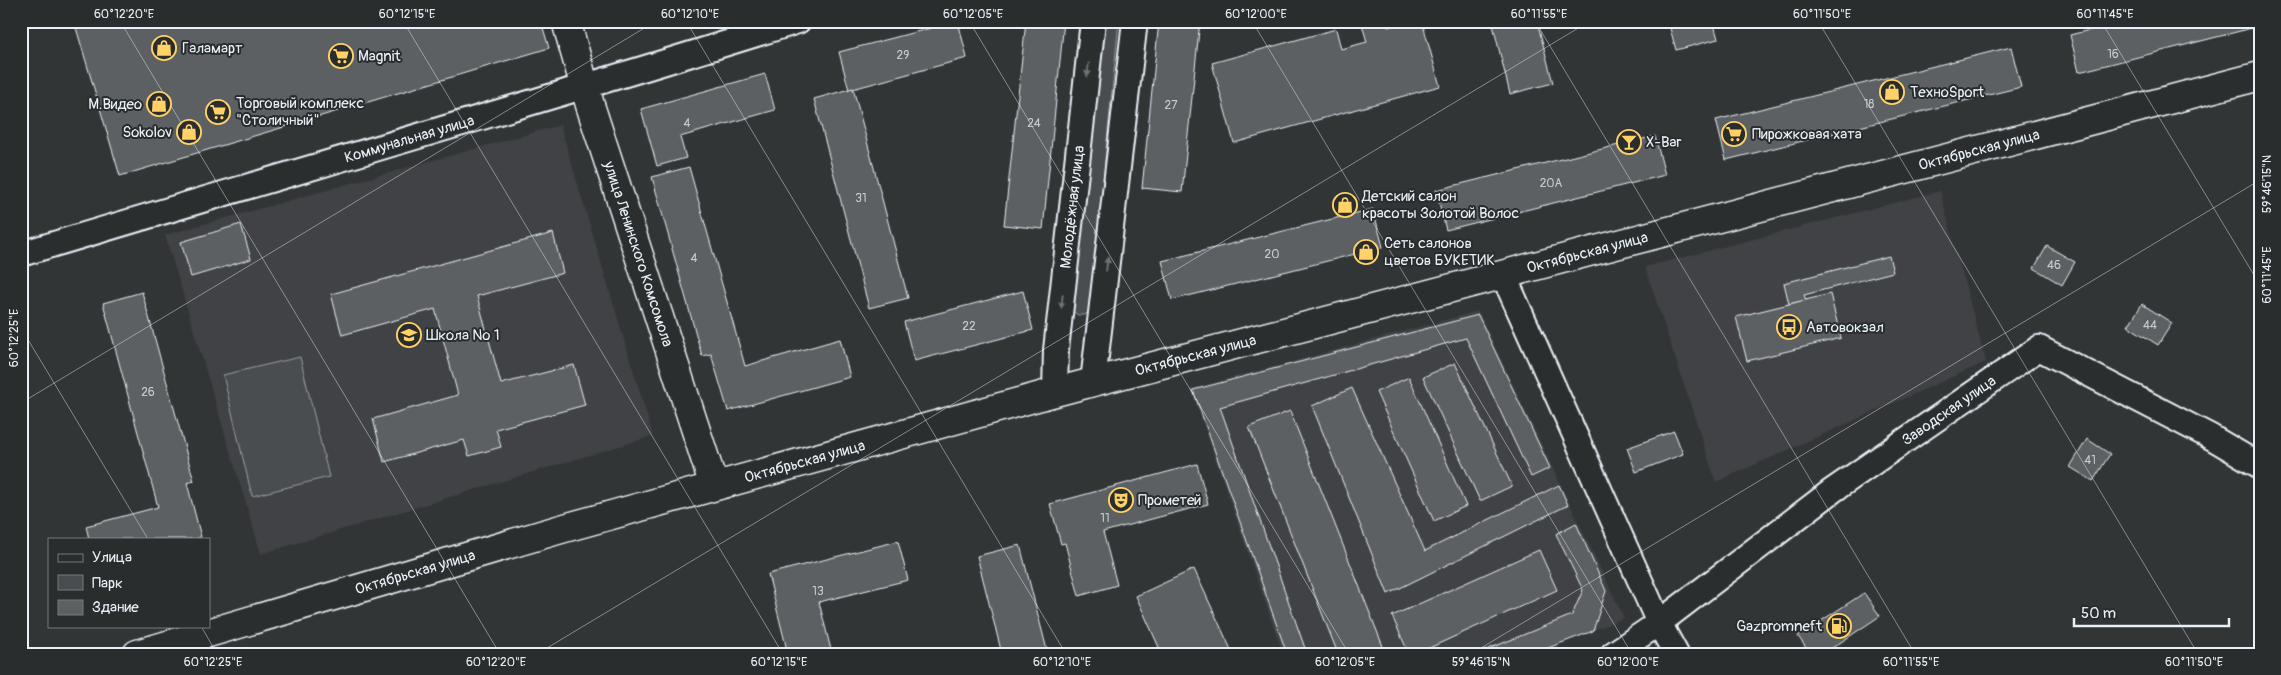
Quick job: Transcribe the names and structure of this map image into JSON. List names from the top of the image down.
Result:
{
  "streets": {
    "main road": ["Октябрьская улица", "улица Ленинского Комсомола"],
    "street": ["Коммунальная улица", "Молодёжная улица", "Заводская улица"]
  },
  "crossings": [
    ["Коммунальная улица", "улица Ленинского Комсомола"],
    ["Октябрьская улица", "Молодёжная улица"],
    ["Октябрьская улица", "улица Ленинского Комсомола"]
  ],
  "places": {
    "shop": [
      "Галамарт",
      "ТехноSport",
      "М.Видео",
      "Sokolov",
      "Детский салон красоты Золотой Волос",
      "Сеть салонов цветов БУКЕТИК"
    ],
    "supermarket": ["Magnit", "Торговый комплекс \"Столичный\"", "Пирожковая хата"],
    "bar": ["X-Bar"],
    "bus stop": ["Автовокзал"],
    "school or university": ["Школа № 1"],
    "theatre": ["Прометей"],
    "fuel station": ["Gazpromneft"]
  },
  "house_numbers": [
    "16",
    "29",
    "18",
    "27",
    "4",
    "24",
    "20А",
    "31",
    "20",
    "4",
    "46",
    "44",
    "22",
    "26",
    "41",
    "11",
    "13"
  ],
  "legend": ["Улица", "Парк", "Здание"],
  "scale_bar": "50 m",
  "coordinates": [
    "60°12'20\"E",
    "60°12'15\"E",
    "60°12'10\"E",
    "60°12'05\"E",
    "60°12'00\"E",
    "60°11'55\"E",
    "60°11'50\"E",
    "60°11'45\"E",
    "59°46'15\"N",
    "60°12'25\"E"
  ]
}
